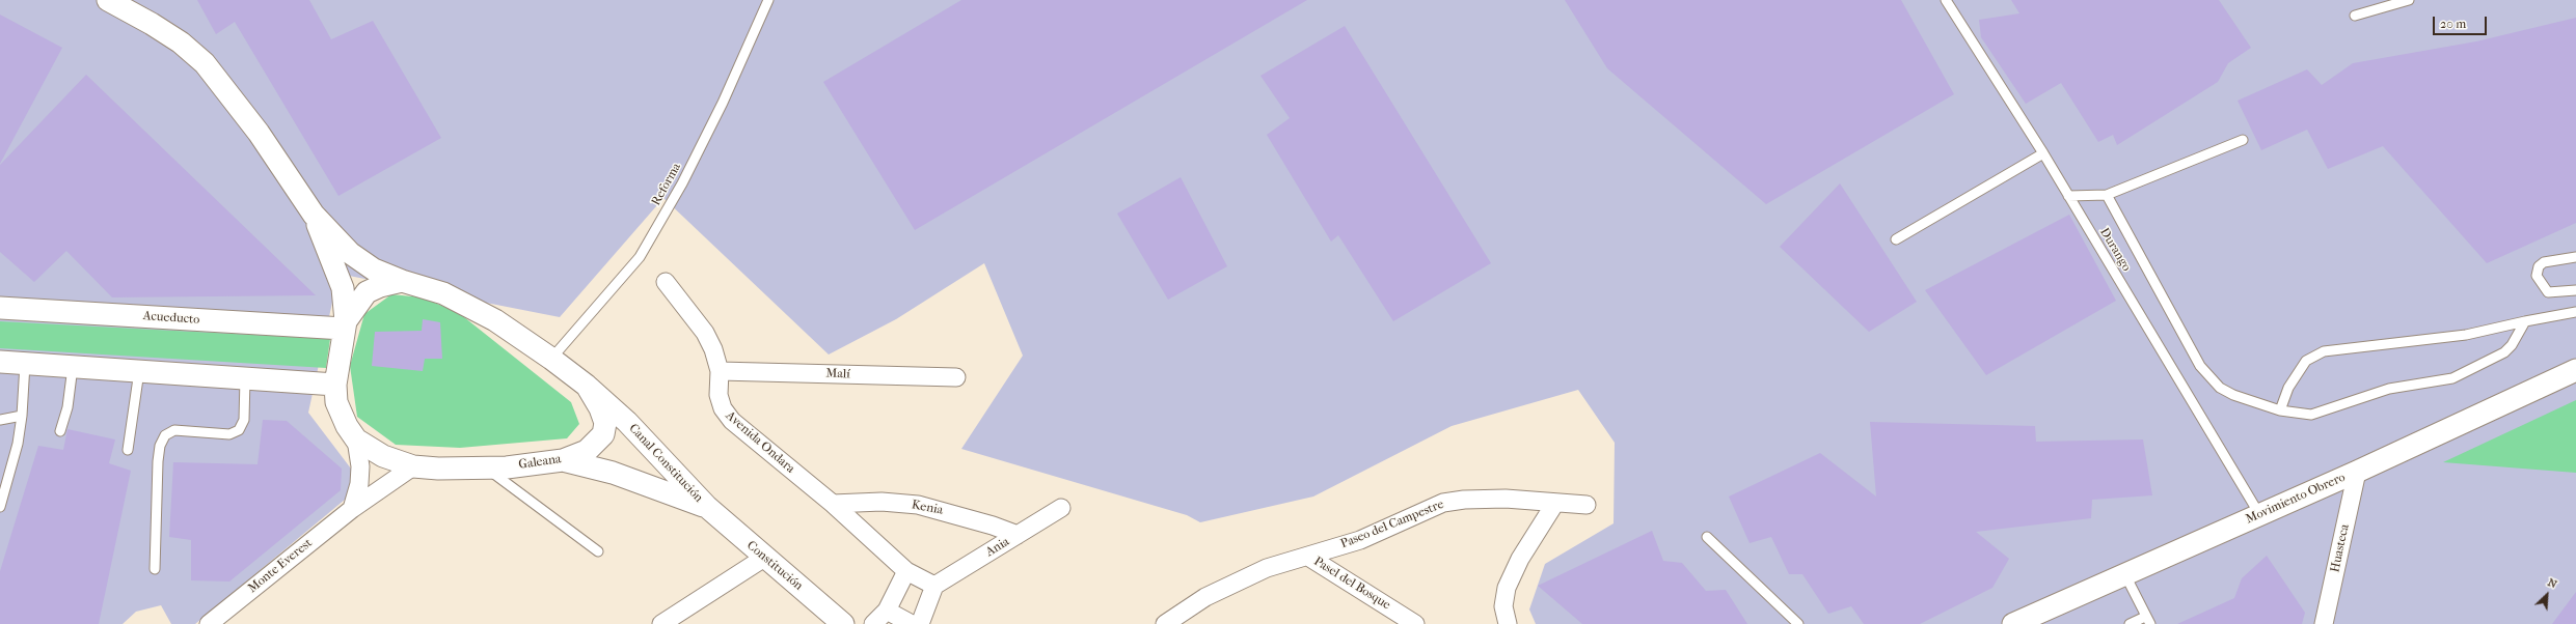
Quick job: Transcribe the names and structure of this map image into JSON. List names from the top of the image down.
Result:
{
  "streets": {
    "street": [
      "Acueducto",
      "Malí",
      "Avenida Ondara",
      "Galeana",
      "Canal Constitución",
      "Movimiento Obrero",
      "Kenia",
      "Paseo del Campestre",
      "Ania",
      "Huasteca",
      "Monte Everest",
      "Constitución",
      "Pasel del Bosque"
    ],
    "lane": ["Reforma", "Durango"]
  },
  "crossings": [
    ["Reforma", "Galeana"],
    ["Durango", "Movimiento Obrero"],
    ["Malí", "Avenida Ondara"],
    ["Avenida Ondara", "Kenia"],
    ["Avenida Ondara", "Ania"],
    ["Galeana", "Canal Constitución"],
    ["Galeana", "Monte Everest"],
    ["Canal Constitución", "Constitución"],
    ["Movimiento Obrero", "Huasteca"],
    ["Kenia", "Ania"],
    ["Paseo del Campestre", "Pasel del Bosque"]
  ],
  "scale_bar": "20 m",
  "north": "top right"
}
